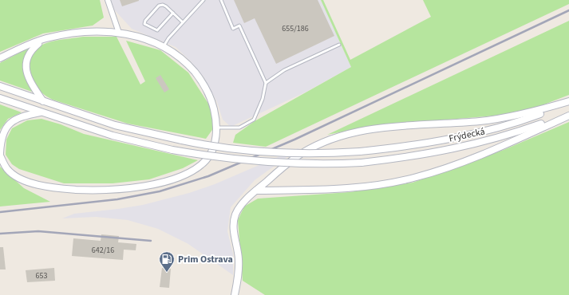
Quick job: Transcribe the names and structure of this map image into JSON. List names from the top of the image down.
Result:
{
  "streets": {
    "main road": ["Frýdecká"]
  },
  "places": {
    "fuel station": ["Prim Ostrava"]
  },
  "house_numbers": ["655/186", "642/16", "653"]
}
